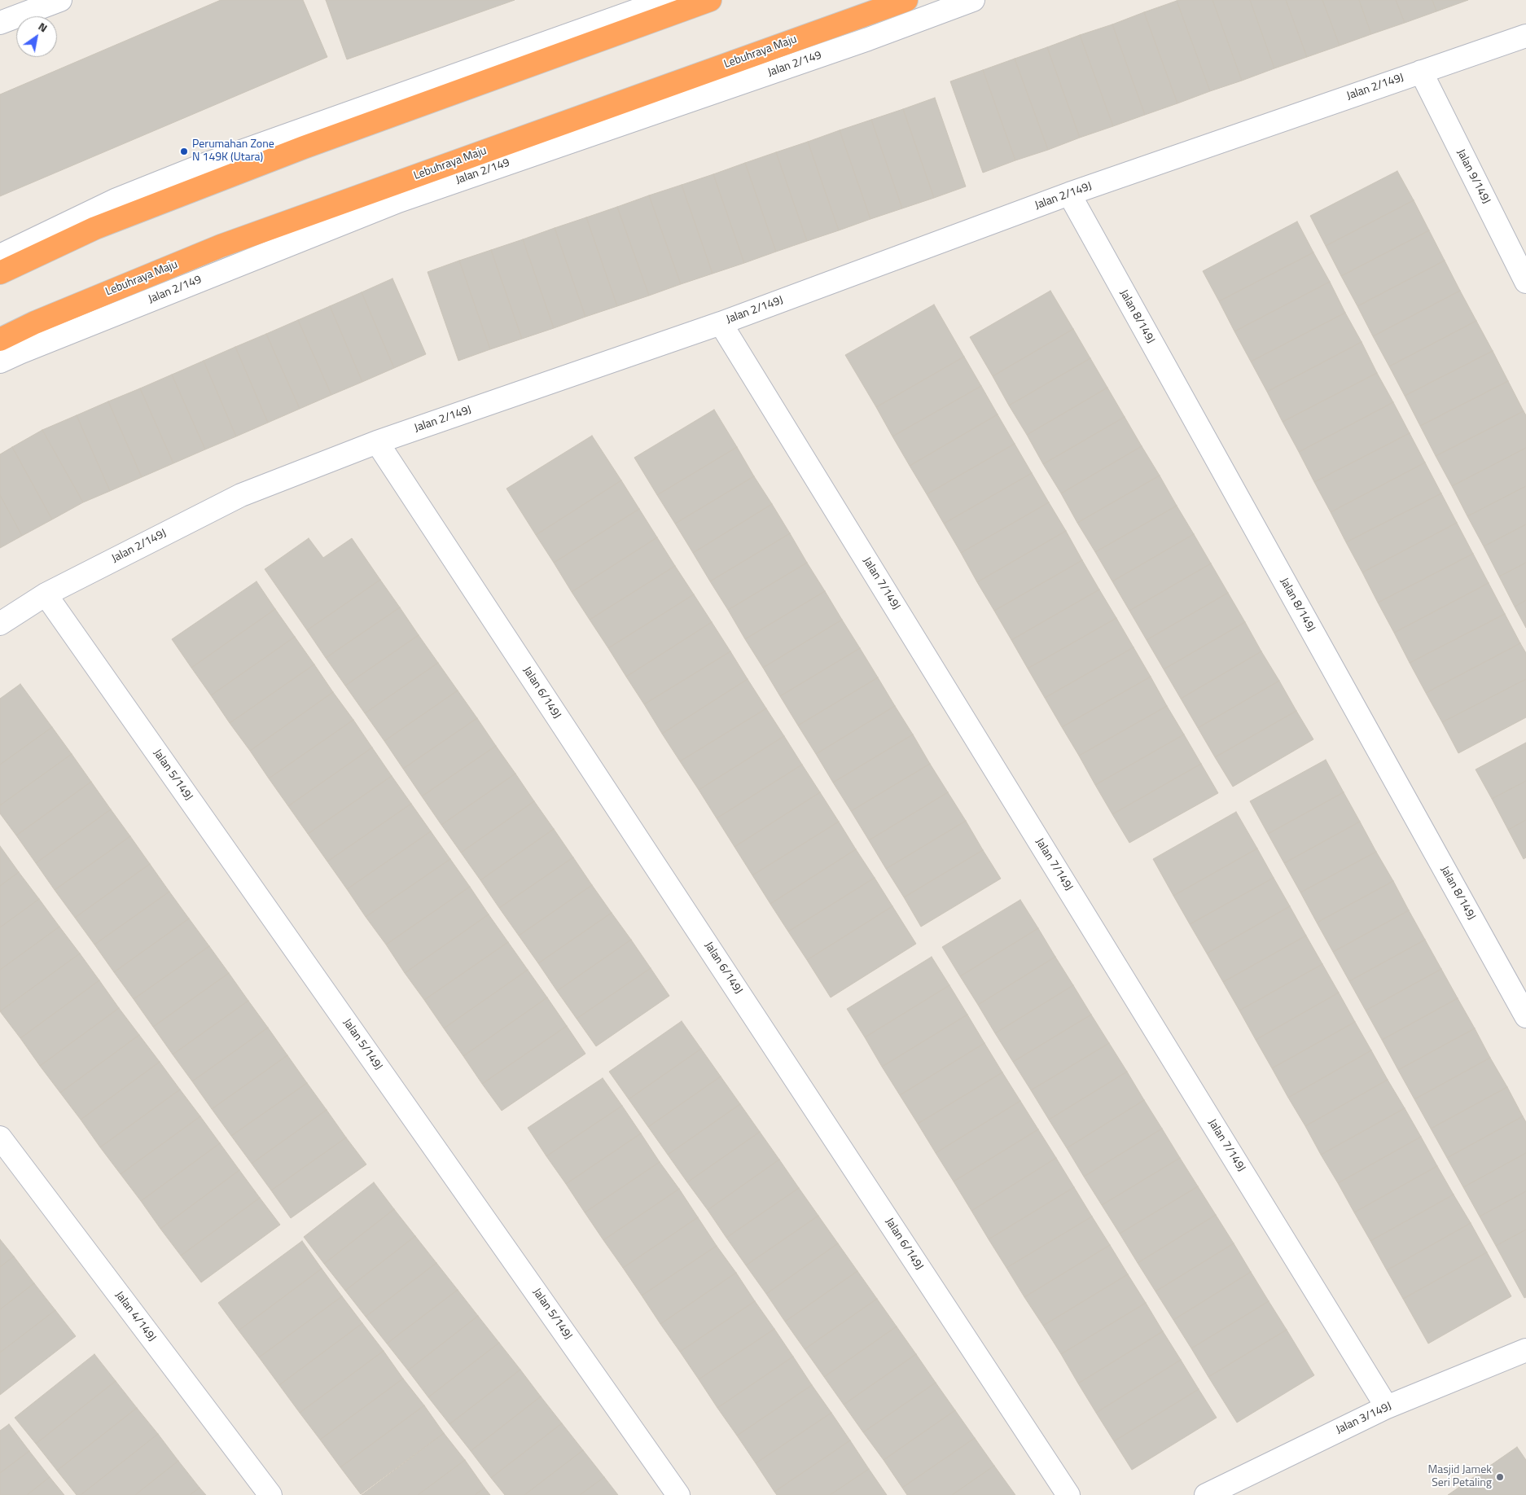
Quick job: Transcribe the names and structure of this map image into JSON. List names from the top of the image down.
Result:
{
  "streets": {
    "highway": ["Lebuhraya Maju"],
    "street": [
      "Jalan 2/149",
      "Jalan 2/149J",
      "Jalan 9/149J",
      "Jalan 8/149J",
      "Jalan 7/149J",
      "Jalan 6/149J",
      "Jalan 5/149J",
      "Jalan 4/149J",
      "Jalan 3/149J"
    ]
  },
  "crossings": [
    ["Lebuhraya Maju", "Jalan 2/149"],
    ["Jalan 2/149J", "Jalan 9/149J"],
    ["Jalan 2/149J", "Jalan 8/149J"],
    ["Jalan 2/149J", "Jalan 7/149J"],
    ["Jalan 2/149J", "Jalan 6/149J"],
    ["Jalan 2/149J", "Jalan 5/149J"],
    ["Jalan 7/149J", "Jalan 3/149J"]
  ],
  "places": ["Perumahan Zone N 149K (Utara)", "Masjid Jamek Seri Petaling"],
  "north": "top right"
}
